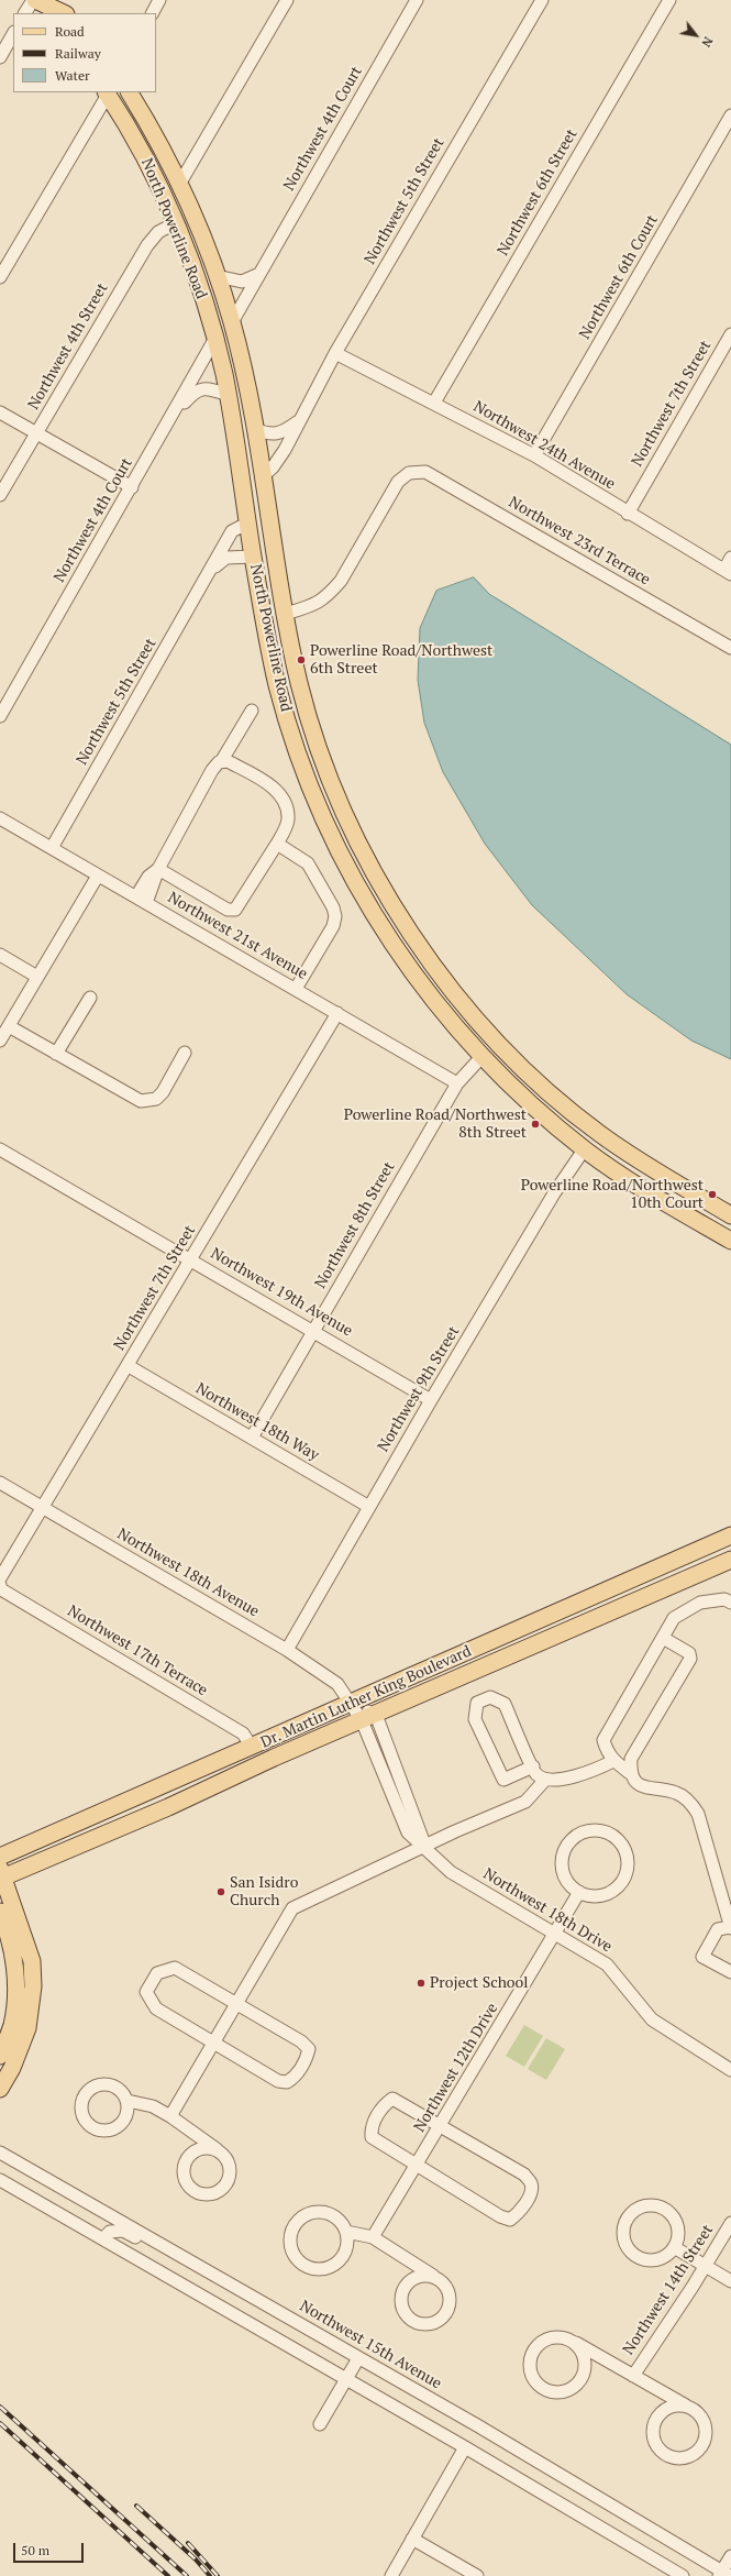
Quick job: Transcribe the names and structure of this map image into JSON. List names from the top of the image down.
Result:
{
  "streets": {
    "main road": ["North Powerline Road", "Dr. Martin Luther King Boulevard"],
    "street": [
      "Northwest 4th Court",
      "Northwest 6th Street",
      "Northwest 5th Street",
      "Northwest 6th Court",
      "Northwest 4th Street",
      "Northwest 7th Street",
      "Northwest 24th Avenue",
      "Northwest 23rd Terrace",
      "Northwest 21st Avenue",
      "Northwest 8th Street",
      "Northwest 19th Avenue",
      "Northwest 9th Street",
      "Northwest 18th Way",
      "Northwest 18th Avenue",
      "Northwest 17th Terrace",
      "Northwest 18th Drive",
      "Northwest 12th Drive",
      "Northwest 14th Street",
      "Northwest 15th Avenue"
    ]
  },
  "crossings": [
    ["Northwest 4th Court", "North Powerline Road"],
    ["Northwest 6th Street", "Northwest 24th Avenue"],
    ["Northwest 5th Street", "North Powerline Road"],
    ["Northwest 5th Street", "Northwest 24th Avenue"],
    ["Northwest 5th Street", "Northwest 21st Avenue"],
    ["North Powerline Road", "Northwest 4th Street"],
    ["North Powerline Road", "Northwest 23rd Terrace"],
    ["North Powerline Road", "Northwest 8th Street"],
    ["North Powerline Road", "Northwest 9th Street"],
    ["Northwest 6th Court", "Northwest 24th Avenue"],
    ["Northwest 7th Street", "Northwest 24th Avenue"],
    ["Northwest 7th Street", "Northwest 21st Avenue"],
    ["Northwest 7th Street", "Northwest 19th Avenue"],
    ["Northwest 7th Street", "Northwest 18th Way"],
    ["Northwest 7th Street", "Northwest 18th Avenue"],
    ["Northwest 7th Street", "Northwest 17th Terrace"],
    ["Northwest 21st Avenue", "Northwest 8th Street"],
    ["Northwest 8th Street", "Northwest 19th Avenue"],
    ["Northwest 8th Street", "Northwest 18th Way"],
    ["Northwest 19th Avenue", "Northwest 9th Street"],
    ["Northwest 9th Street", "Northwest 18th Way"],
    ["Northwest 9th Street", "Northwest 18th Avenue"],
    ["Northwest 18th Avenue", "Dr. Martin Luther King Boulevard"],
    ["Northwest 18th Avenue", "Northwest 18th Drive"],
    ["Northwest 17th Terrace", "Dr. Martin Luther King Boulevard"],
    ["Dr. Martin Luther King Boulevard", "Northwest 18th Drive"],
    ["Northwest 18th Drive", "Northwest 12th Drive"]
  ],
  "places": [
    "Powerline Road/Northwest 6th Street",
    "Powerline Road/Northwest 8th Street",
    "Powerline Road/Northwest 10th Court",
    "San Isidro Church",
    "Project School"
  ],
  "legend": ["Road", "Railway", "Water"],
  "scale_bar": "50 m",
  "north": "bottom right"
}
